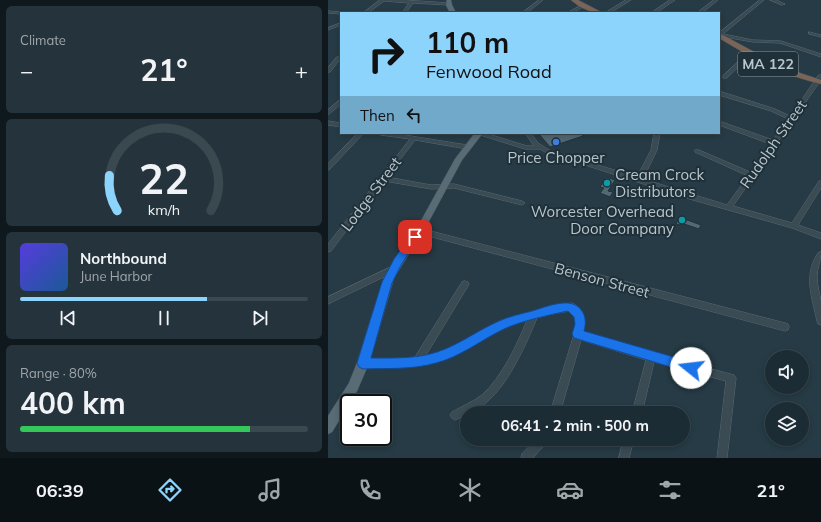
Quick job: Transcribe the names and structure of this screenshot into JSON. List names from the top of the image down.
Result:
{
  "streets": {
    "highway": ["MA 122"],
    "street": ["Rudolph Street", "Lodge Street", "Benson Street"]
  },
  "crossings": [
    ["MA 122", "Rudolph Street"]
  ],
  "places": ["Price Chopper", "Cream Crock Distributors", "Worcester Overhead Door Company"],
  "page": {
    "tile": [
      "Climate",
      ["Range · 80%", "400 km"]
    ],
    "turn": ["110 m", "Fenwood Road"],
    "heat": ["−", "21°", "+"],
    "then": "Then",
    "song": ["Northbound", "June Harbor"],
    "limit": "30",
    "trip": "06:41 · 2 min · 500 m",
    "tabs": ["06:39", "21°"],
    "gauge": ["22", "km/h"]
  }
}
